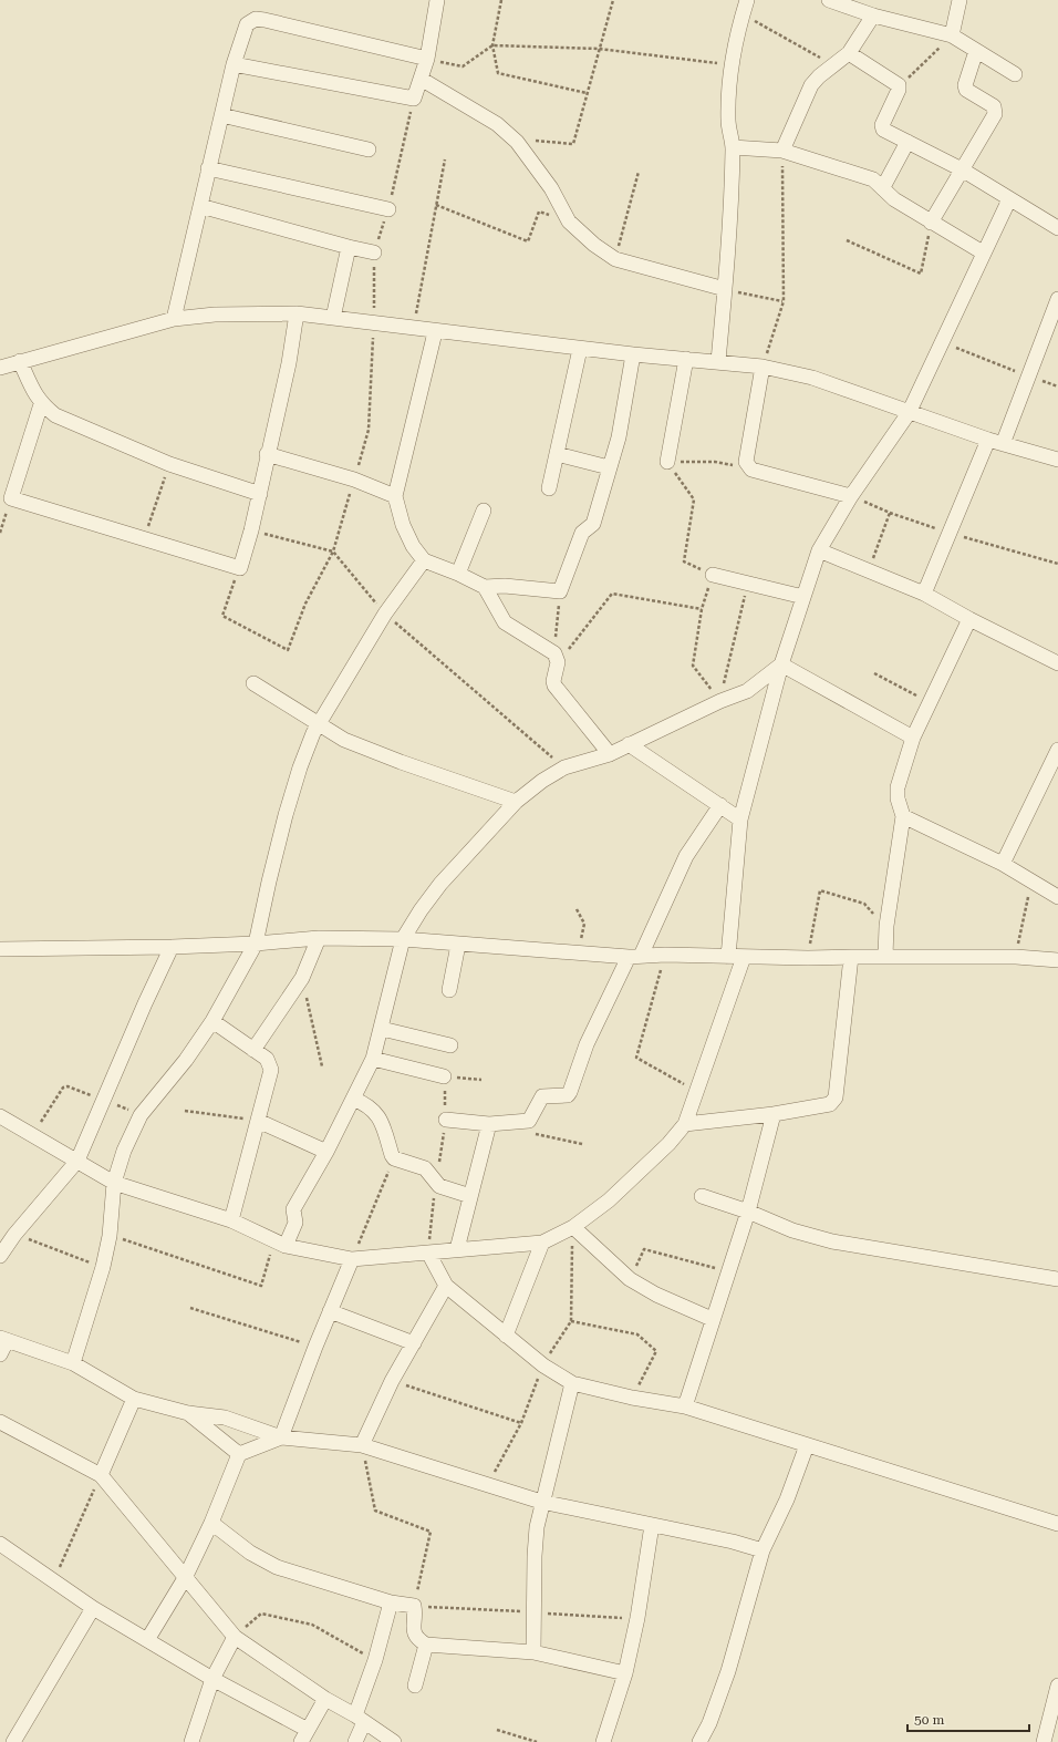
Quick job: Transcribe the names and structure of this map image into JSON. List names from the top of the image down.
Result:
{
  "scale_bar": "50 m"
}
